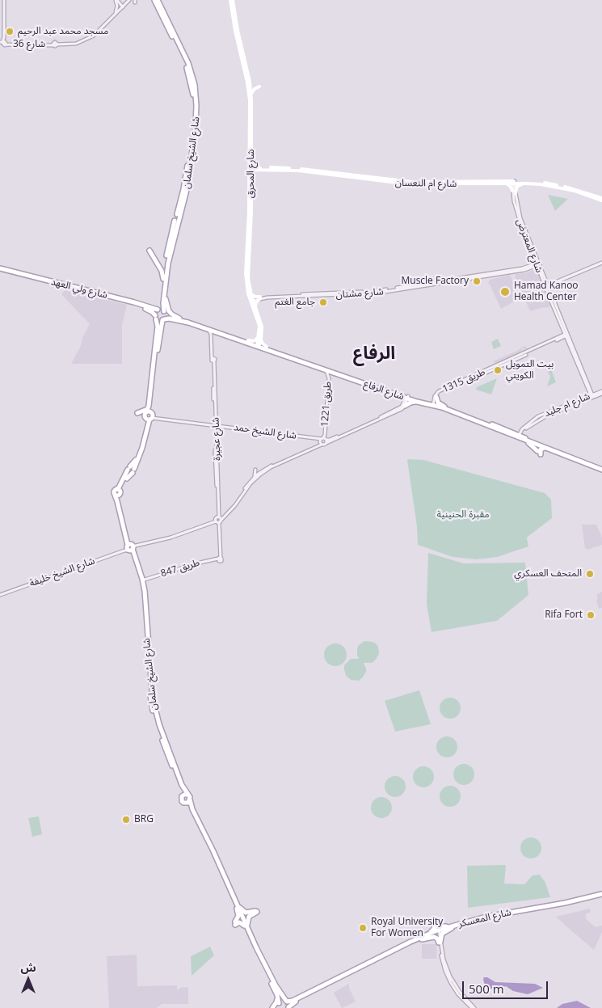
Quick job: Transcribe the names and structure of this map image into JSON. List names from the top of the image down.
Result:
{
  "streets": {
    "main road": [
      "شارع الشيخ سلمان",
      "شارع المحرق",
      "شارع ام النعسان",
      "شارع ولي العهد",
      "شارع الرفاع",
      "شارع المعسكر"
    ],
    "street": [
      "شارع 36",
      "شارع المعترض",
      "شارع مشتان",
      "طريق 1315",
      "طريق 1221",
      "شارع ام جليد",
      "شارع الشيخ حمد",
      "شارع عجيرة",
      "طريق 847",
      "شارع الشيخ خليفة"
    ]
  },
  "crossings": [
    ["شارع الشيخ سلمان", "شارع ولي العهد"],
    ["شارع الشيخ سلمان", "شارع الرفاع"],
    ["شارع الشيخ سلمان", "شارع الشيخ حمد"],
    ["شارع الشيخ سلمان", "طريق 847"],
    ["شارع الشيخ سلمان", "شارع الشيخ خليفة"],
    ["شارع المحرق", "شارع ام النعسان"],
    ["شارع المحرق", "شارع مشتان"],
    ["شارع المحرق", "شارع الرفاع"],
    ["شارع ام النعسان", "شارع المعترض"],
    ["شارع المعترض", "شارع مشتان"],
    ["شارع المعترض", "طريق 1315"],
    ["شارع المعترض", "شارع ام جليد"],
    ["شارع ولي العهد", "شارع الرفاع"],
    ["شارع الرفاع", "طريق 1221"],
    ["شارع الرفاع", "شارع ام جليد"],
    ["شارع الرفاع", "شارع عجيرة"],
    ["طريق 1221", "شارع الشيخ حمد"],
    ["شارع الشيخ حمد", "شارع عجيرة"],
    ["شارع عجيرة", "طريق 847"],
    ["شارع عجيرة", "شارع الشيخ خليفة"]
  ],
  "districts": ["الرفاع"],
  "parks": ["مقبرة الحنينية"],
  "places": [
    "مسجد محمد عبد الرحيم",
    "Muscle Factory",
    "Hamad Kanoo Health Center",
    "جامع الغتم",
    "بيت التمويل الكويتي",
    "المتحف العسكري",
    "Rifa Fort",
    "BRG",
    "Royal University For Women"
  ],
  "scale_bar": "500 m",
  "north": "top"
}
